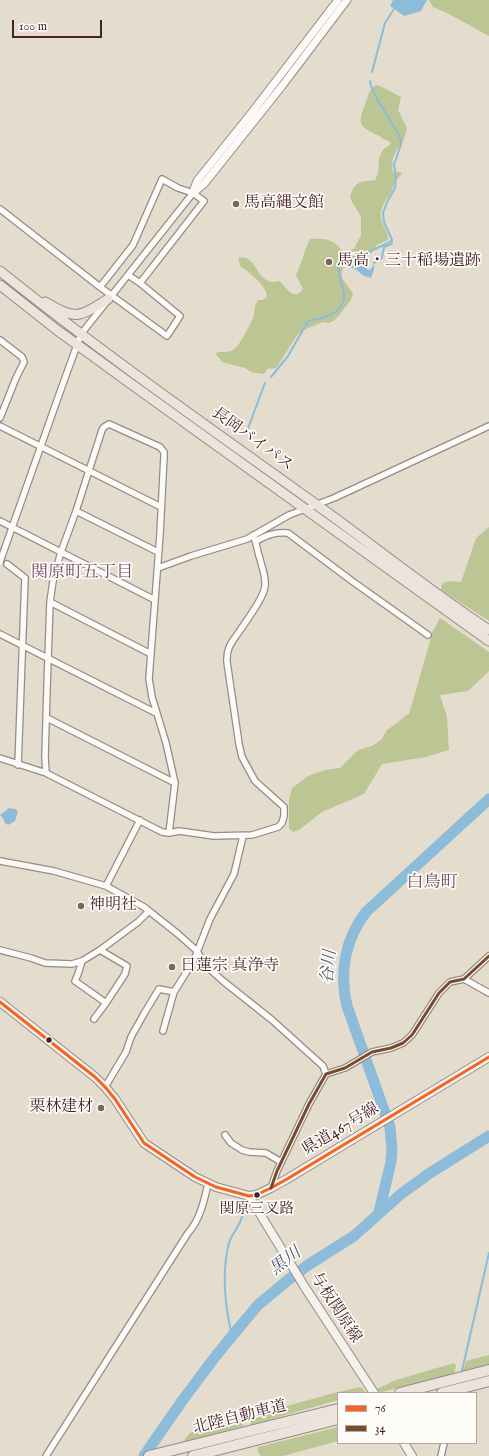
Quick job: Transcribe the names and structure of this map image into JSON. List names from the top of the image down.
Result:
{
  "streets": {
    "highway": ["長岡バイパス", "北陸自動車道"],
    "main road": ["県道467号線", "与板関原線"]
  },
  "crossings": [
    ["県道467号線", "与板関原線"]
  ],
  "districts": ["関原町五丁目", "白鳥町"],
  "water": ["谷川", "黒川"],
  "places": [
    "馬高縄文館",
    "馬高・三十稲場遺跡",
    "神明社",
    "日蓮宗 真浄寺",
    "栗林建材",
    "関原三叉路"
  ],
  "lines": ["transit line 34", "transit line 76"],
  "legend": ["76", "34"],
  "scale_bar": "100 m"
}
